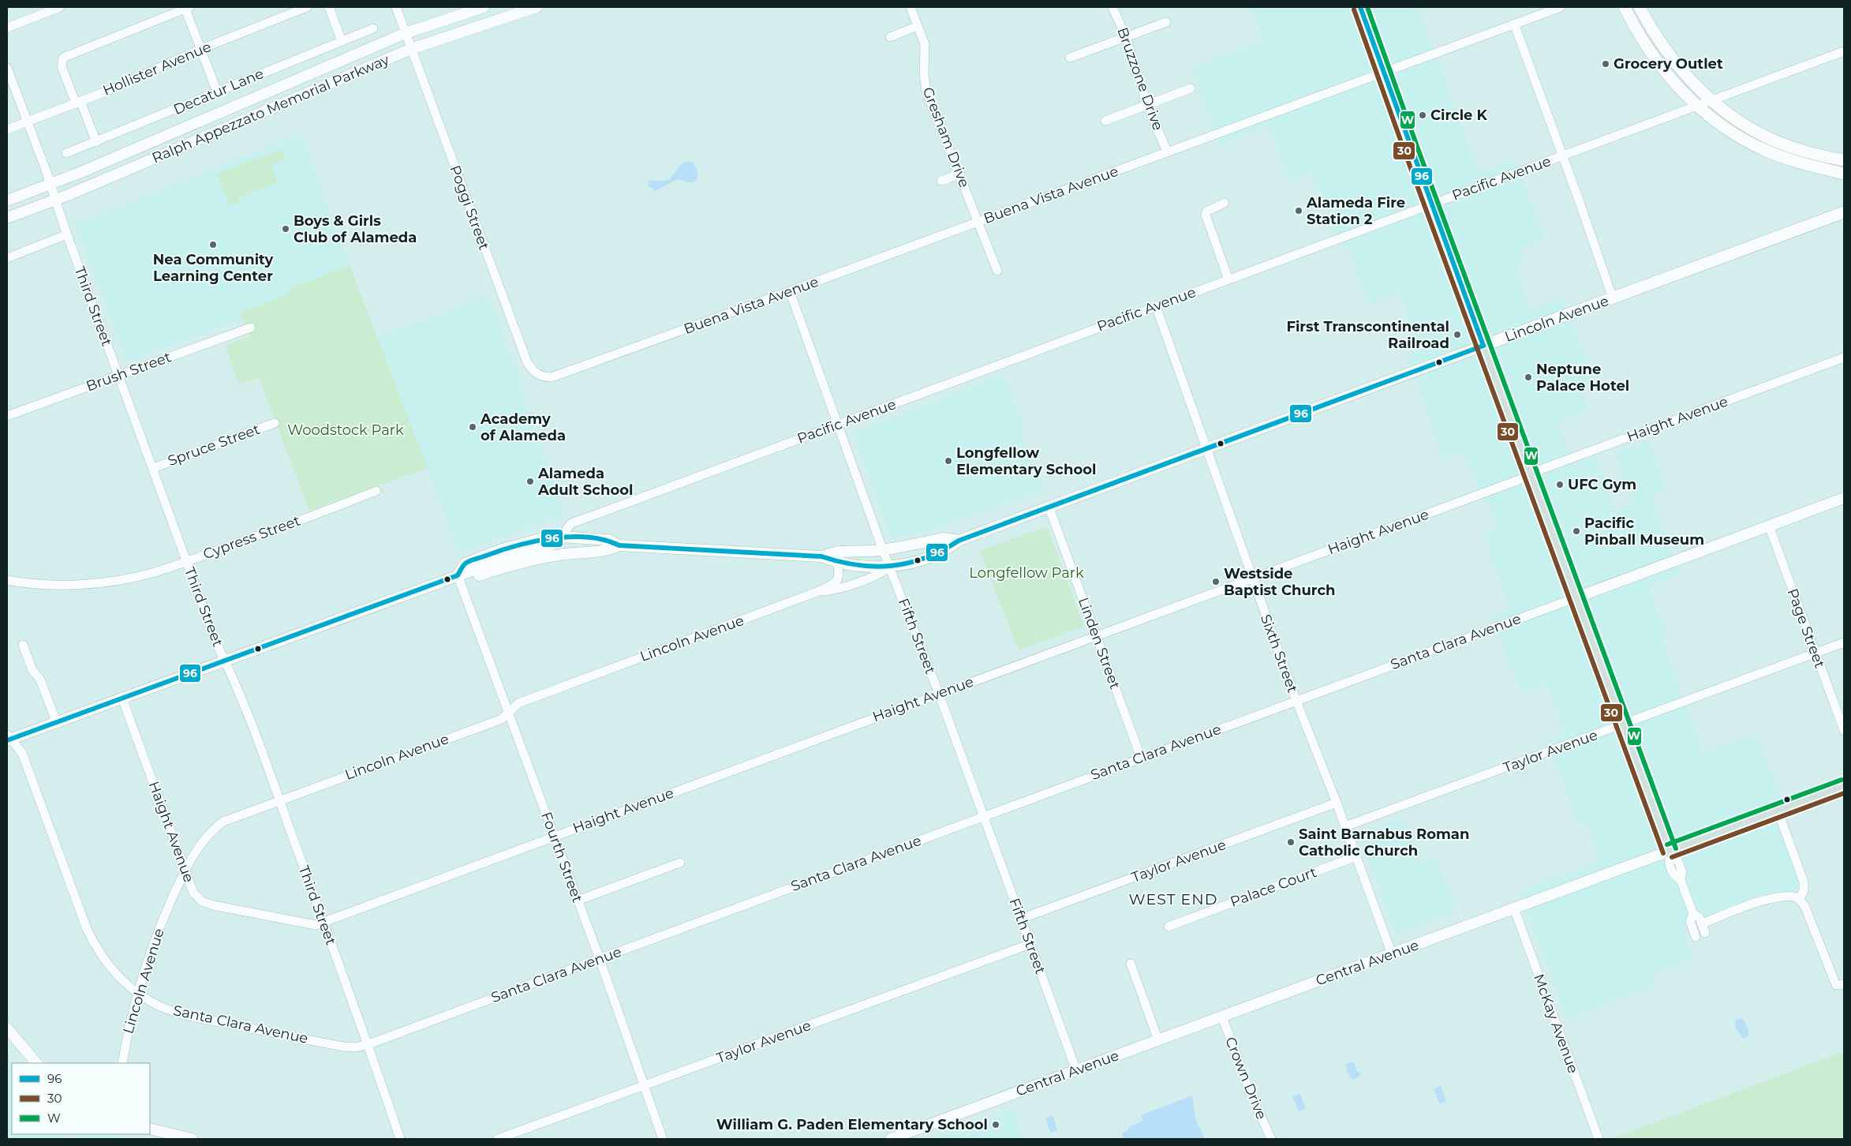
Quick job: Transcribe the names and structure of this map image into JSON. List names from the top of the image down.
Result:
{
  "streets": {
    "main road": ["Lincoln Avenue", "Central Avenue"],
    "street": [
      "Hollister Avenue",
      "Bruzzone Drive",
      "Decatur Lane",
      "Ralph Appezzato Memorial Parkway",
      "Gresham Drive",
      "Pacific Avenue",
      "Buena Vista Avenue",
      "Poggi Street",
      "Third Street",
      "Brush Street",
      "Haight Avenue",
      "Spruce Street",
      "Cypress Street",
      "Page Street",
      "Fifth Street",
      "Santa Clara Avenue",
      "Linden Street",
      "Sixth Street",
      "Taylor Avenue",
      "Fourth Street",
      "Palace Court",
      "McKay Avenue",
      "Crown Drive"
    ]
  },
  "crossings": [
    ["Hollister Avenue", "Third Street"],
    ["Bruzzone Drive", "Buena Vista Avenue"],
    ["Ralph Appezzato Memorial Parkway", "Poggi Street"],
    ["Ralph Appezzato Memorial Parkway", "Third Street"],
    ["Gresham Drive", "Buena Vista Avenue"],
    ["Pacific Avenue", "Fifth Street"],
    ["Pacific Avenue", "Sixth Street"],
    ["Buena Vista Avenue", "Poggi Street"],
    ["Buena Vista Avenue", "Fifth Street"],
    ["Third Street", "Lincoln Avenue"],
    ["Third Street", "Brush Street"],
    ["Third Street", "Haight Avenue"],
    ["Third Street", "Spruce Street"],
    ["Third Street", "Cypress Street"],
    ["Third Street", "Santa Clara Avenue"],
    ["Lincoln Avenue", "Haight Avenue"],
    ["Lincoln Avenue", "Fifth Street"],
    ["Lincoln Avenue", "Santa Clara Avenue"],
    ["Lincoln Avenue", "Linden Street"],
    ["Lincoln Avenue", "Sixth Street"],
    ["Lincoln Avenue", "Fourth Street"],
    ["Haight Avenue", "Fifth Street"],
    ["Haight Avenue", "Linden Street"],
    ["Haight Avenue", "Sixth Street"],
    ["Haight Avenue", "Fourth Street"],
    ["Page Street", "Santa Clara Avenue"],
    ["Page Street", "Taylor Avenue"],
    ["Fifth Street", "Santa Clara Avenue"],
    ["Fifth Street", "Taylor Avenue"],
    ["Fifth Street", "Central Avenue"],
    ["Santa Clara Avenue", "Linden Street"],
    ["Santa Clara Avenue", "Sixth Street"],
    ["Santa Clara Avenue", "Fourth Street"],
    ["Sixth Street", "Taylor Avenue"],
    ["Sixth Street", "Palace Court"],
    ["Sixth Street", "Central Avenue"],
    ["Taylor Avenue", "Fourth Street"],
    ["Central Avenue", "McKay Avenue"],
    ["Central Avenue", "Crown Drive"]
  ],
  "districts": ["WEST END"],
  "parks": ["Woodstock Park", "Longfellow Park"],
  "places": [
    "Grocery Outlet",
    "Circle K",
    "Alameda Fire Station 2",
    "Boys & Girls Club of Alameda",
    "Nea Community Learning Center",
    "First Transcontinental Railroad",
    "Neptune Palace Hotel",
    "Academy of Alameda",
    "Longfellow Elementary School",
    "Alameda Adult School",
    "UFC Gym",
    "Pacific Pinball Museum",
    "Westside Baptist Church",
    "Saint Barnabus Roman Catholic Church",
    "William G. Paden Elementary School"
  ],
  "lines": ["transit line 96", "transit line W", "transit line 30"],
  "legend": ["96", "30", "W"]
}
